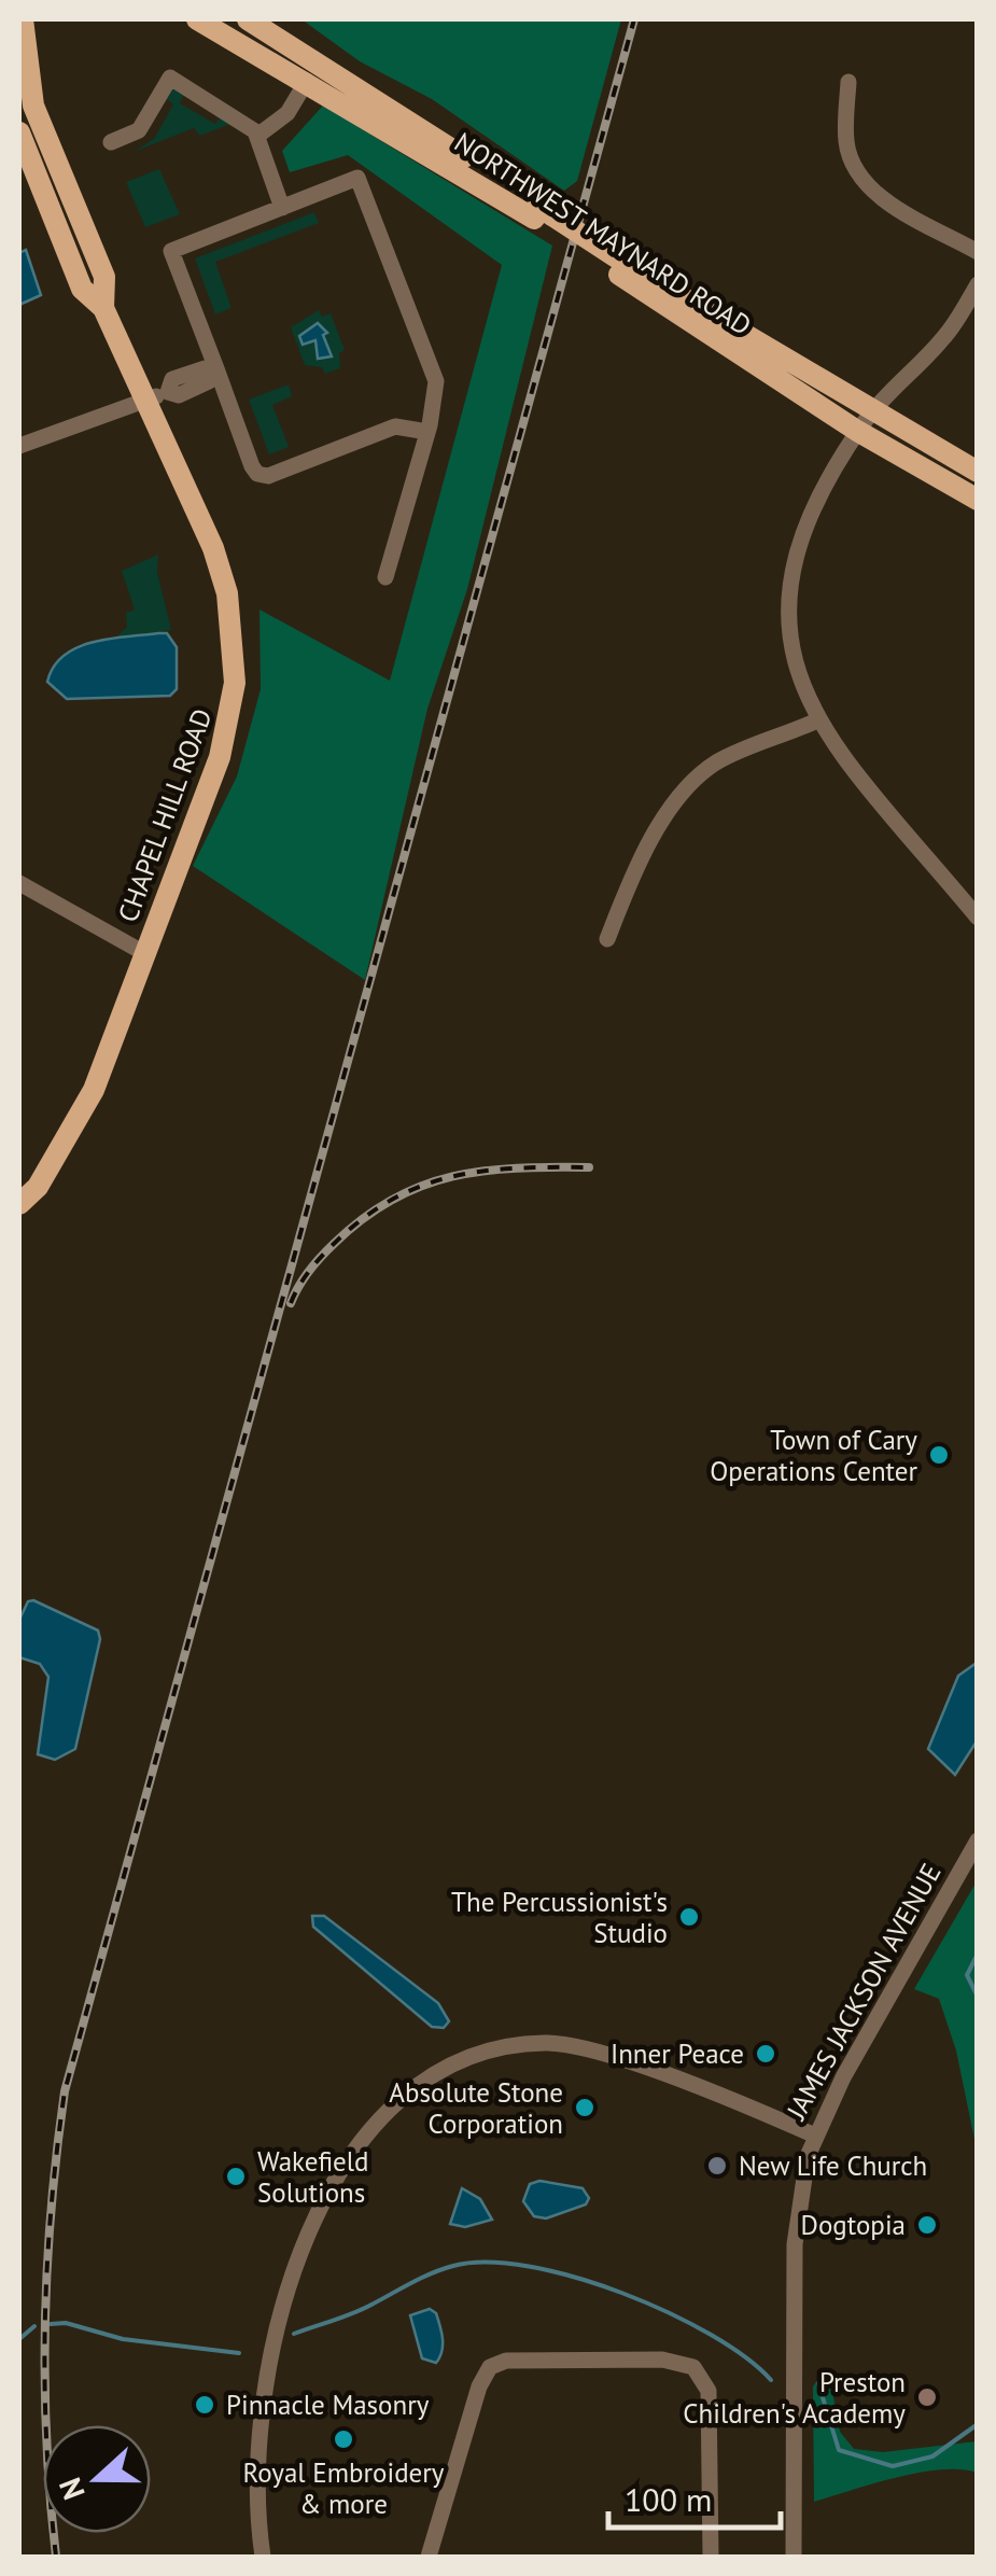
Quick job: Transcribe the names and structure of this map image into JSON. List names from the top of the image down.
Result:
{
  "streets": {
    "main road": ["NORTHWEST MAYNARD ROAD", "CHAPEL HILL ROAD"],
    "street": ["JAMES JACKSON AVENUE"]
  },
  "places": [
    "Town of Cary Operations Center",
    "The Percussionist's Studio",
    "Inner Peace",
    "Absolute Stone Corporation",
    "New Life Church",
    "Wakefield Solutions",
    "Dogtopia",
    "Preston Children's Academy",
    "Pinnacle Masonry",
    "Royal Embroidery & more"
  ],
  "scale_bar": "100 m",
  "north": "left"
}
